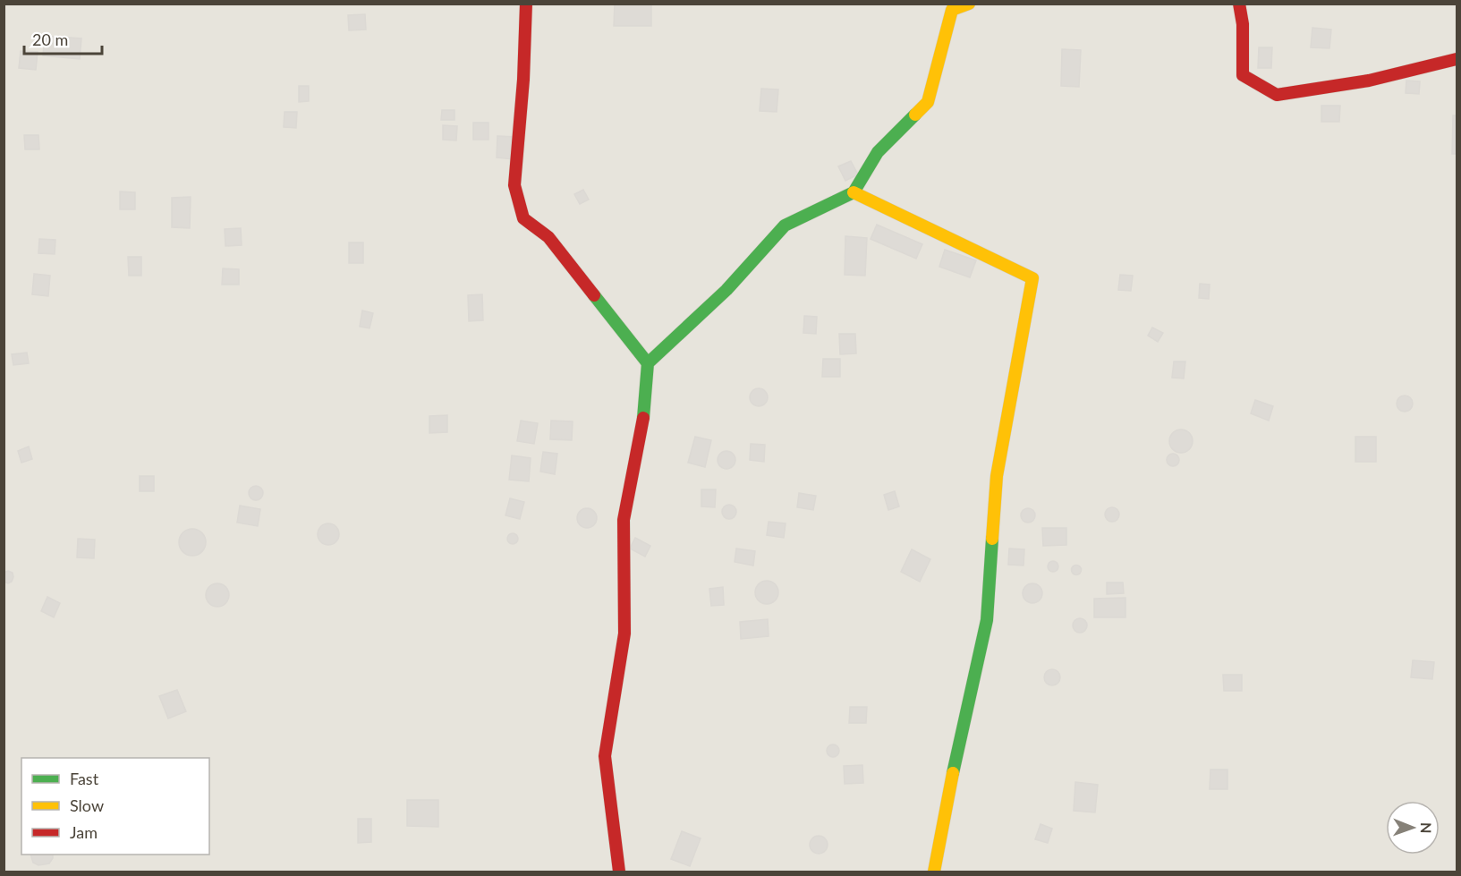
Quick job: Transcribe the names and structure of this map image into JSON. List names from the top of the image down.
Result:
{
  "legend": ["Fast", "Slow", "Jam"],
  "scale_bar": "20 m",
  "north": "right"
}
